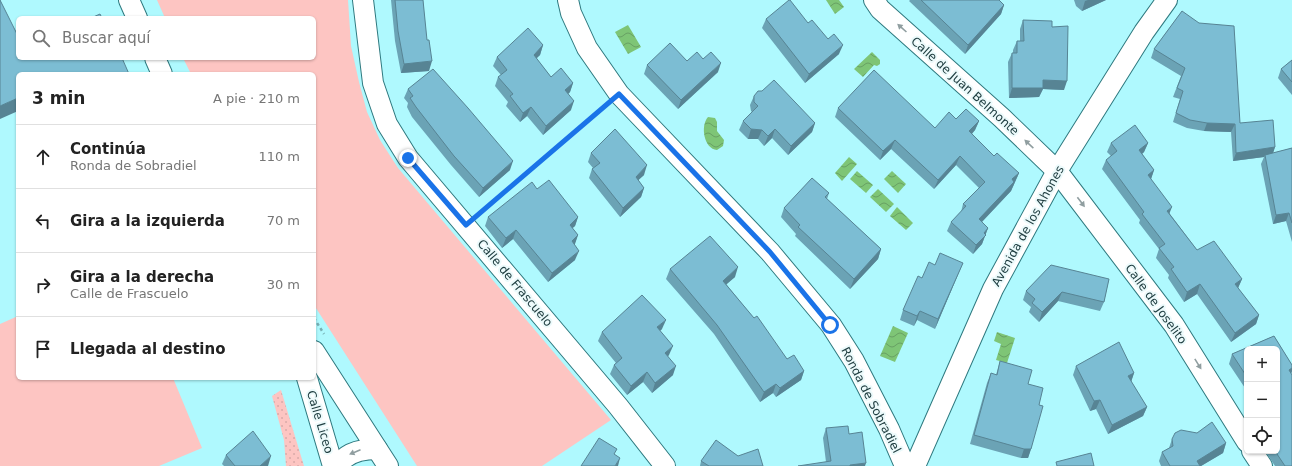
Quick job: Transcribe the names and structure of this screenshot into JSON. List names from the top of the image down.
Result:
{
  "streets": {
    "street": [
      "Calle de Juan Belmonte",
      "Avenida de los Ahones",
      "Calle de Frascuelo",
      "Calle de Joselito",
      "Ronda de Sobradiel",
      "Calle Liceo"
    ]
  },
  "crossings": [
    ["Calle de Juan Belmonte", "Avenida de los Ahones"],
    ["Calle de Juan Belmonte", "Calle de Joselito"],
    ["Avenida de los Ahones", "Calle de Joselito"]
  ],
  "one_way": ["Calle de Juan Belmonte", "Calle de Joselito"],
  "page": {
    "search": "Buscar aquí",
    "heading": ["3 min", "A pie · 210 m"],
    "list": [
      ["Continúa", "Ronda de Sobradiel", "110 m"],
      ["Gira a la izquierda", "70 m"],
      ["Gira a la derecha", "Calle de Frascuelo", "30 m"],
      "Llegada al destino"
    ],
    "map_buttons": ["+", "−"]
  }
}
